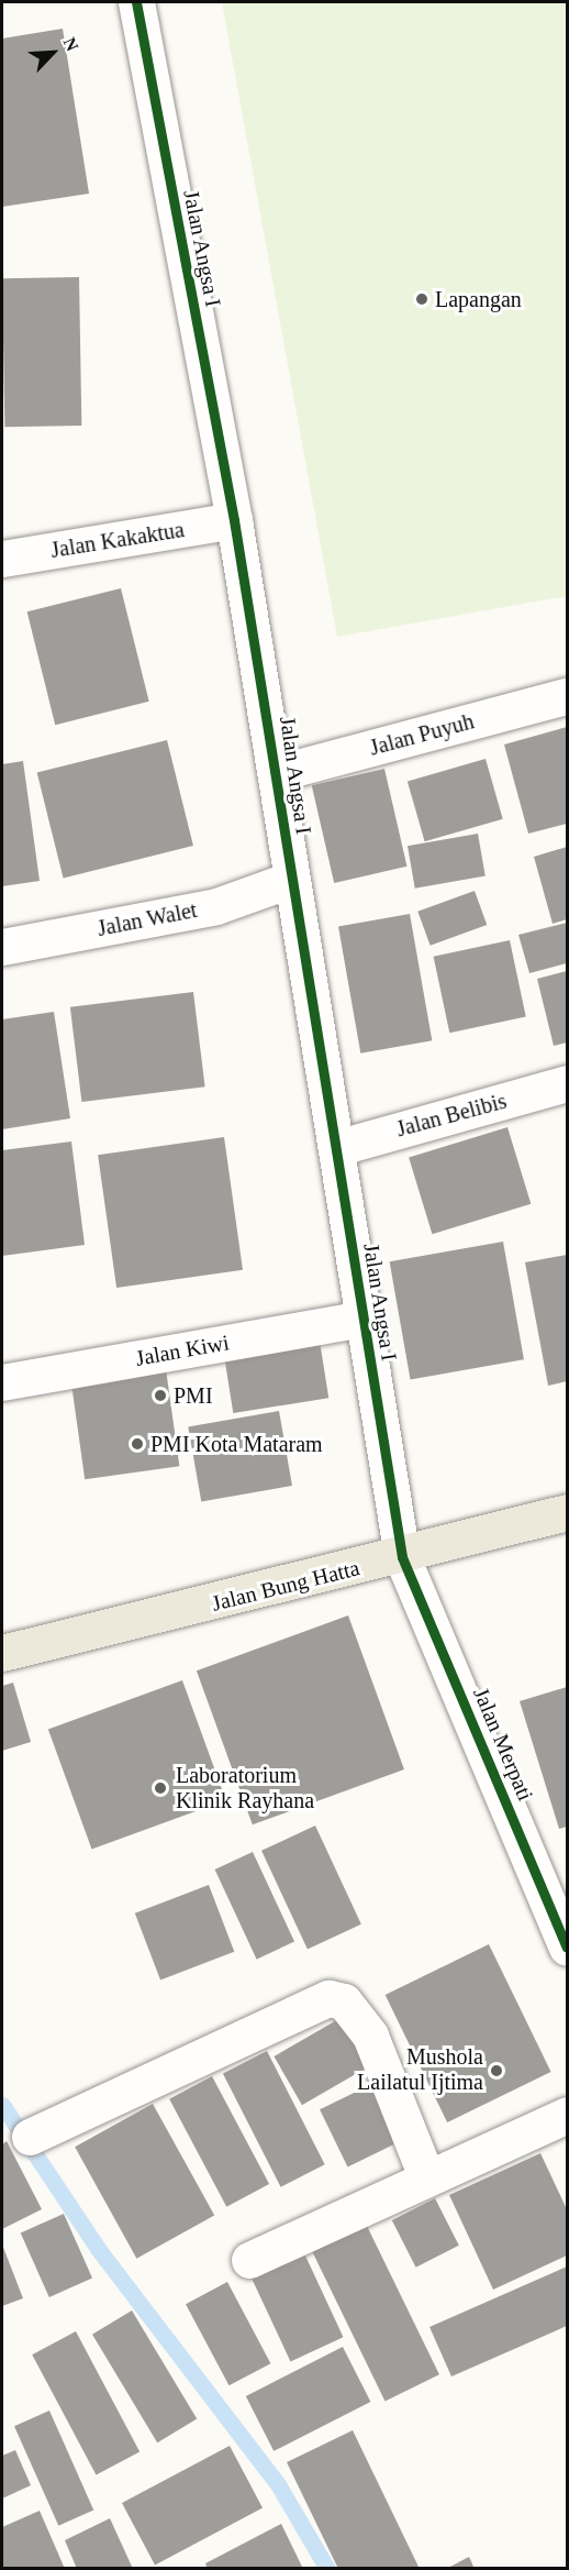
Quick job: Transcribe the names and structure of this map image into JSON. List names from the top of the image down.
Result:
{
  "streets": {
    "main road": ["Jalan Bung Hatta"],
    "street": [
      "Jalan Angsa I",
      "Jalan Kakaktua",
      "Jalan Puyuh",
      "Jalan Walet",
      "Jalan Belibis",
      "Jalan Kiwi",
      "Jalan Merpati"
    ]
  },
  "crossings": [
    ["Jalan Angsa I", "Jalan Kakaktua"],
    ["Jalan Angsa I", "Jalan Puyuh"],
    ["Jalan Angsa I", "Jalan Walet"],
    ["Jalan Angsa I", "Jalan Belibis"],
    ["Jalan Angsa I", "Jalan Kiwi"],
    ["Jalan Angsa I", "Jalan Bung Hatta"],
    ["Jalan Angsa I", "Jalan Merpati"],
    ["Jalan Bung Hatta", "Jalan Merpati"]
  ],
  "places": [
    "Lapangan",
    "PMI",
    "PMI Kota Mataram",
    "Laboratorium Klinik Rayhana",
    "Mushola Lailatul Ijtima"
  ],
  "north": "top right"
}
